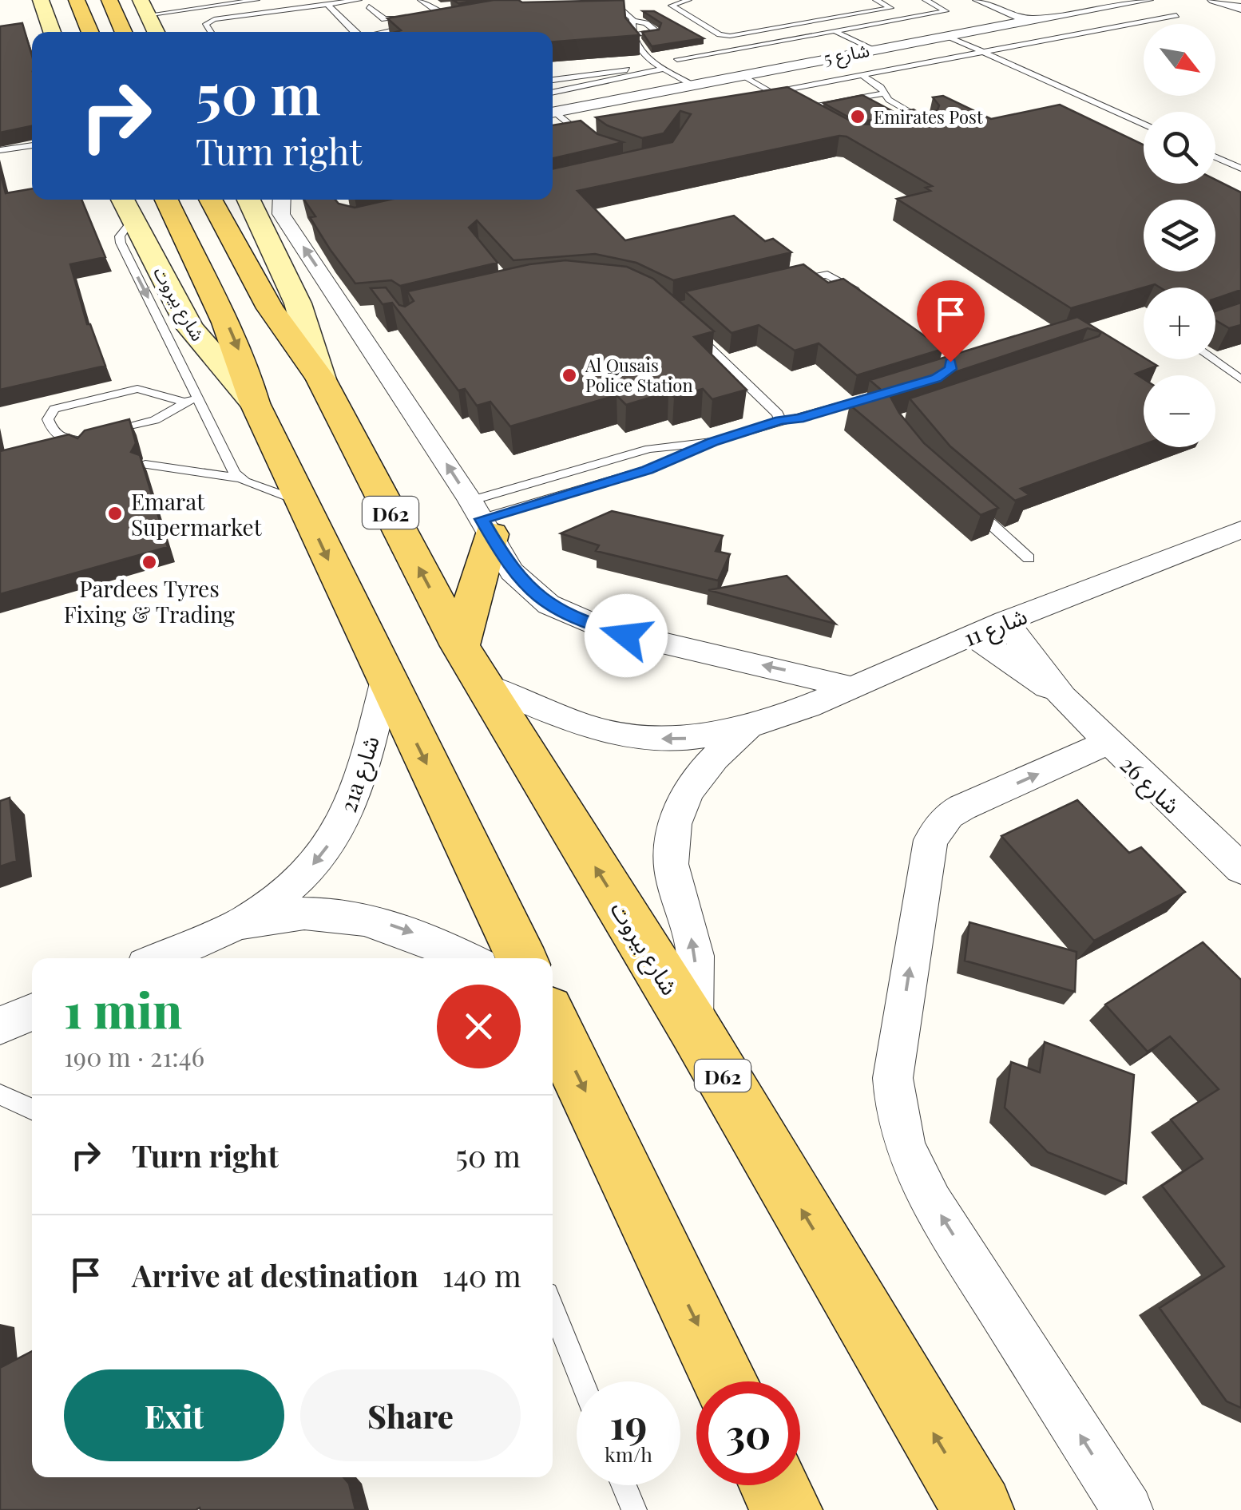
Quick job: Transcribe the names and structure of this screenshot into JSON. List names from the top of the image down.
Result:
{
  "streets": {
    "main road": ["شارع بيروت", "D62"],
    "street": [
      "شارع 5",
      "شارع 11",
      "21a شارع",
      "شارع 26"
    ]
  },
  "crossings": [
    ["شارع بيروت", "شارع 11"],
    ["شارع بيروت", "21a شارع"],
    ["شارع 11", "شارع 26"]
  ],
  "places": [
    "Emirates Post",
    "Al Qusais Police Station",
    "Emarat Supermarket",
    "Pardees Tyres Fixing & Trading"
  ],
  "north": "bottom right",
  "page": {
    "map_buttons": ["+", "−"],
    "turn": ["50 m", "Turn right"],
    "heading": ["1 min", "190 m · 21:46"],
    "list": [
      {
        "name": "Turn right",
        "value": "50 m"
      },
      {
        "name": "Arrive at destination",
        "value": "140 m"
      }
    ],
    "buttons": ["Exit", "Share"],
    "speed": "19 km/h",
    "limit": "30"
  }
}
